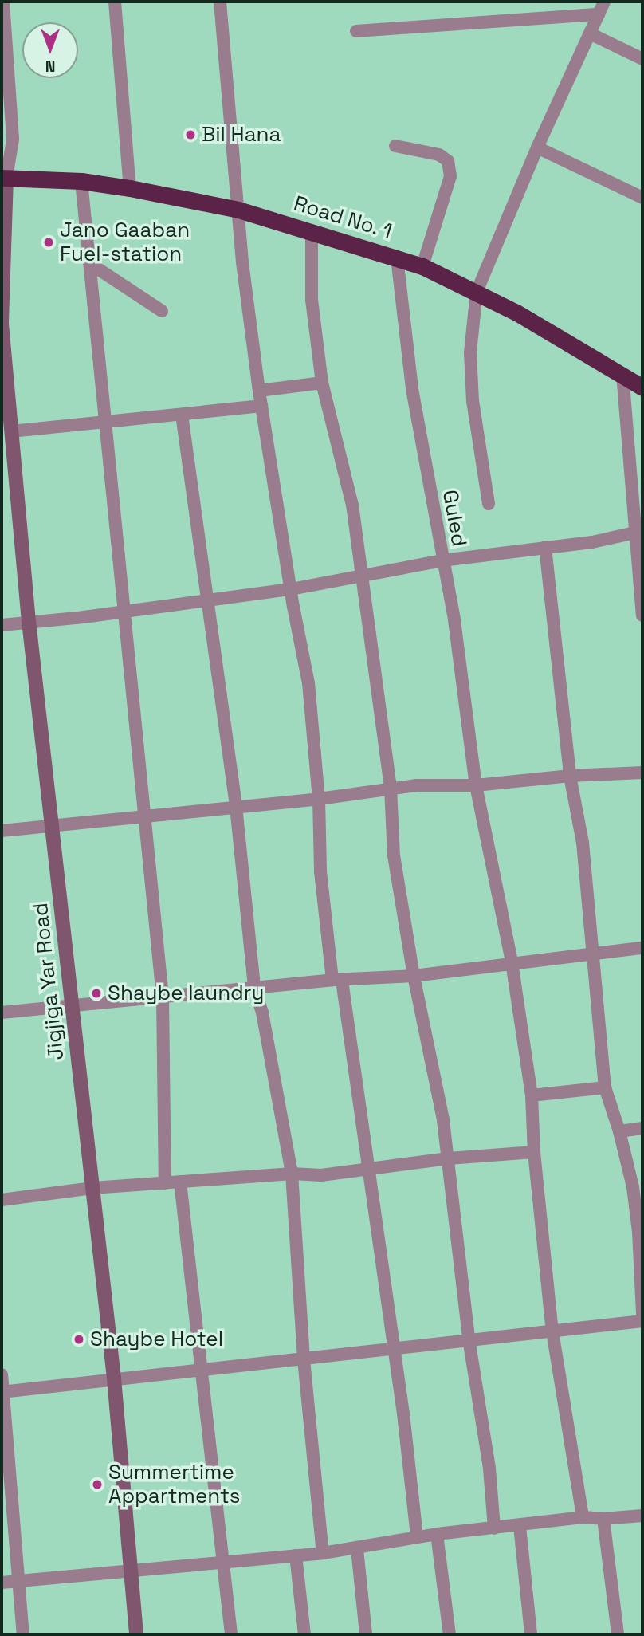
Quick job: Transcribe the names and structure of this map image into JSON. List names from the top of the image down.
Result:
{
  "streets": {
    "highway": ["Road No. 1"],
    "street": ["Guled", "Jigjiga Yar Road"]
  },
  "crossings": [
    ["Road No. 1", "Guled"],
    ["Road No. 1", "Jigjiga Yar Road"]
  ],
  "places": [
    "Bil Hana",
    "Jano Gaaban Fuel-station",
    "Shaybe laundry",
    "Shaybe Hotel",
    "Summertime Appartments"
  ],
  "north": "bottom"
}
